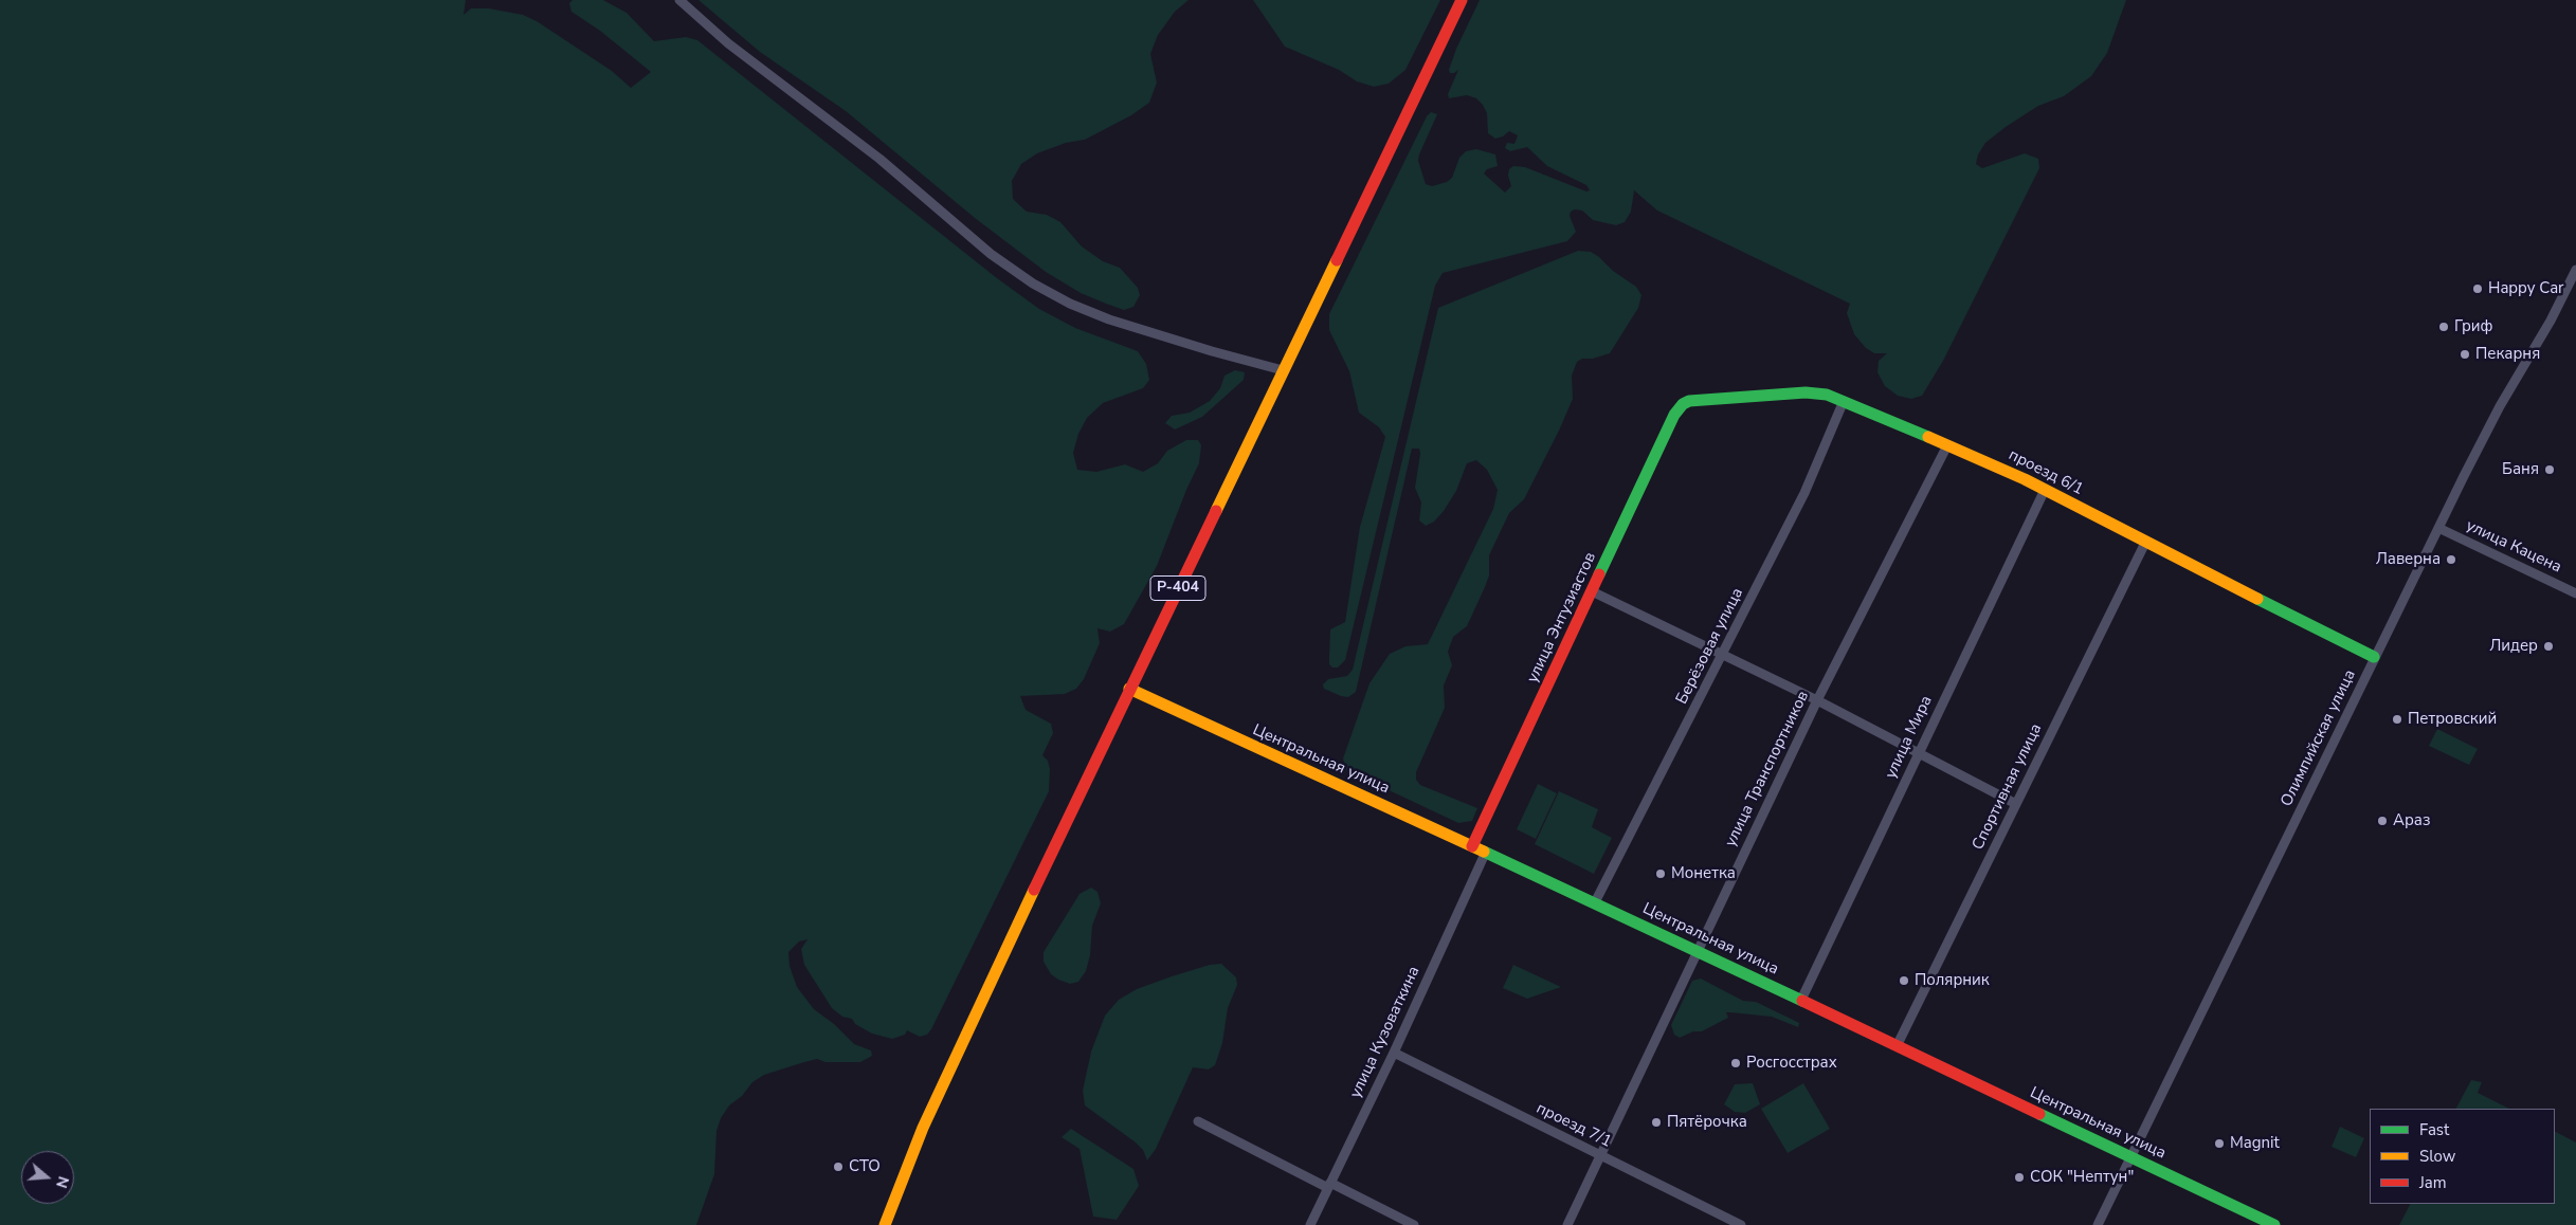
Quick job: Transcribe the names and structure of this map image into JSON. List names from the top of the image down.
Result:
{
  "streets": {
    "main road": [
      "проезд 6/1",
      "Р-404",
      "улица Энтузиастов",
      "Центральная улица"
    ],
    "street": [
      "улица Кацена",
      "Берёзовая улица",
      "улица Мира",
      "Олимпийская улица",
      "улица Транспортников",
      "Спортивная улица",
      "улица Кузоваткина",
      "проезд 7/1"
    ]
  },
  "crossings": [
    ["проезд 6/1", "улица Энтузиастов"],
    ["проезд 6/1", "Берёзовая улица"],
    ["проезд 6/1", "улица Мира"],
    ["проезд 6/1", "Олимпийская улица"],
    ["проезд 6/1", "улица Транспортников"],
    ["проезд 6/1", "Спортивная улица"],
    ["улица Кацена", "Олимпийская улица"],
    ["Р-404", "Центральная улица"],
    ["улица Энтузиастов", "Центральная улица"],
    ["Берёзовая улица", "Центральная улица"],
    ["улица Мира", "Центральная улица"],
    ["Олимпийская улица", "Центральная улица"],
    ["Центральная улица", "улица Транспортников"],
    ["Центральная улица", "Спортивная улица"],
    ["Центральная улица", "улица Кузоваткина"],
    ["улица Транспортников", "проезд 7/1"],
    ["улица Кузоваткина", "проезд 7/1"]
  ],
  "places": [
    "Happy Car",
    "Гриф",
    "Пекарня",
    "Баня",
    "Лаверна",
    "Лидер",
    "Петровский",
    "Араз",
    "Монетка",
    "Полярник",
    "Росгосстрах",
    "Пятёрочка",
    "Magnit",
    "СТО",
    "СОК \"Нептун\""
  ],
  "legend": ["Fast", "Slow", "Jam"],
  "north": "right"
}
